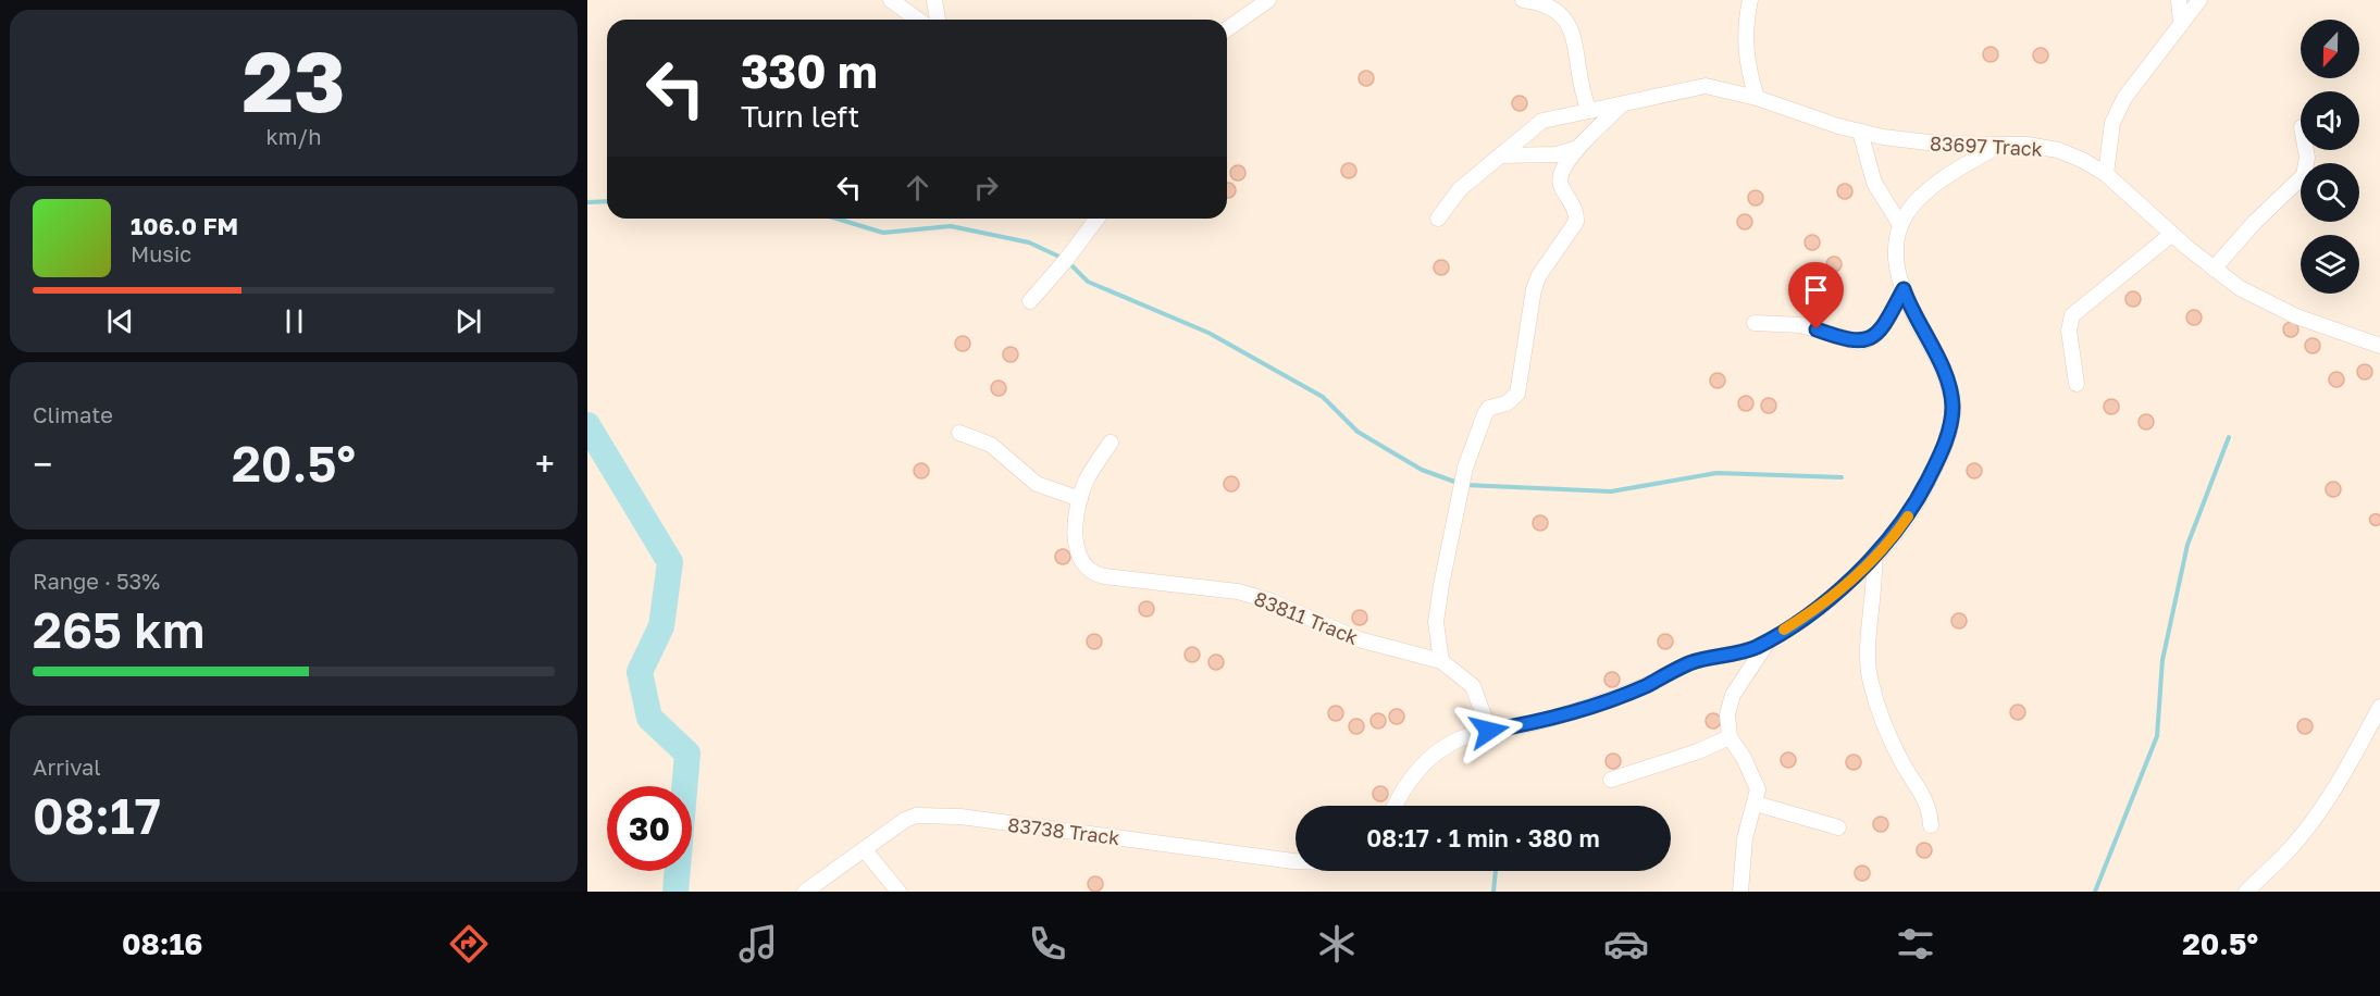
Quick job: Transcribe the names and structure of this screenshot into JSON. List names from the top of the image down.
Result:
{
  "streets": {
    "street": ["83697 Track", "83811 Track", "83738 Track"]
  },
  "north": "bottom",
  "page": {
    "tile": [
      ["23", "km/h"],
      "Climate",
      ["Range · 53%", "265 km"],
      ["Arrival", "08:17"]
    ],
    "turn": ["330 m", "Turn left"],
    "song": ["106.0 FM", "Music"],
    "heat": ["−", "20.5°", "+"],
    "limit": "30",
    "trip": "08:17 · 1 min · 380 m",
    "tabs": ["08:16", "20.5°"]
  }
}
